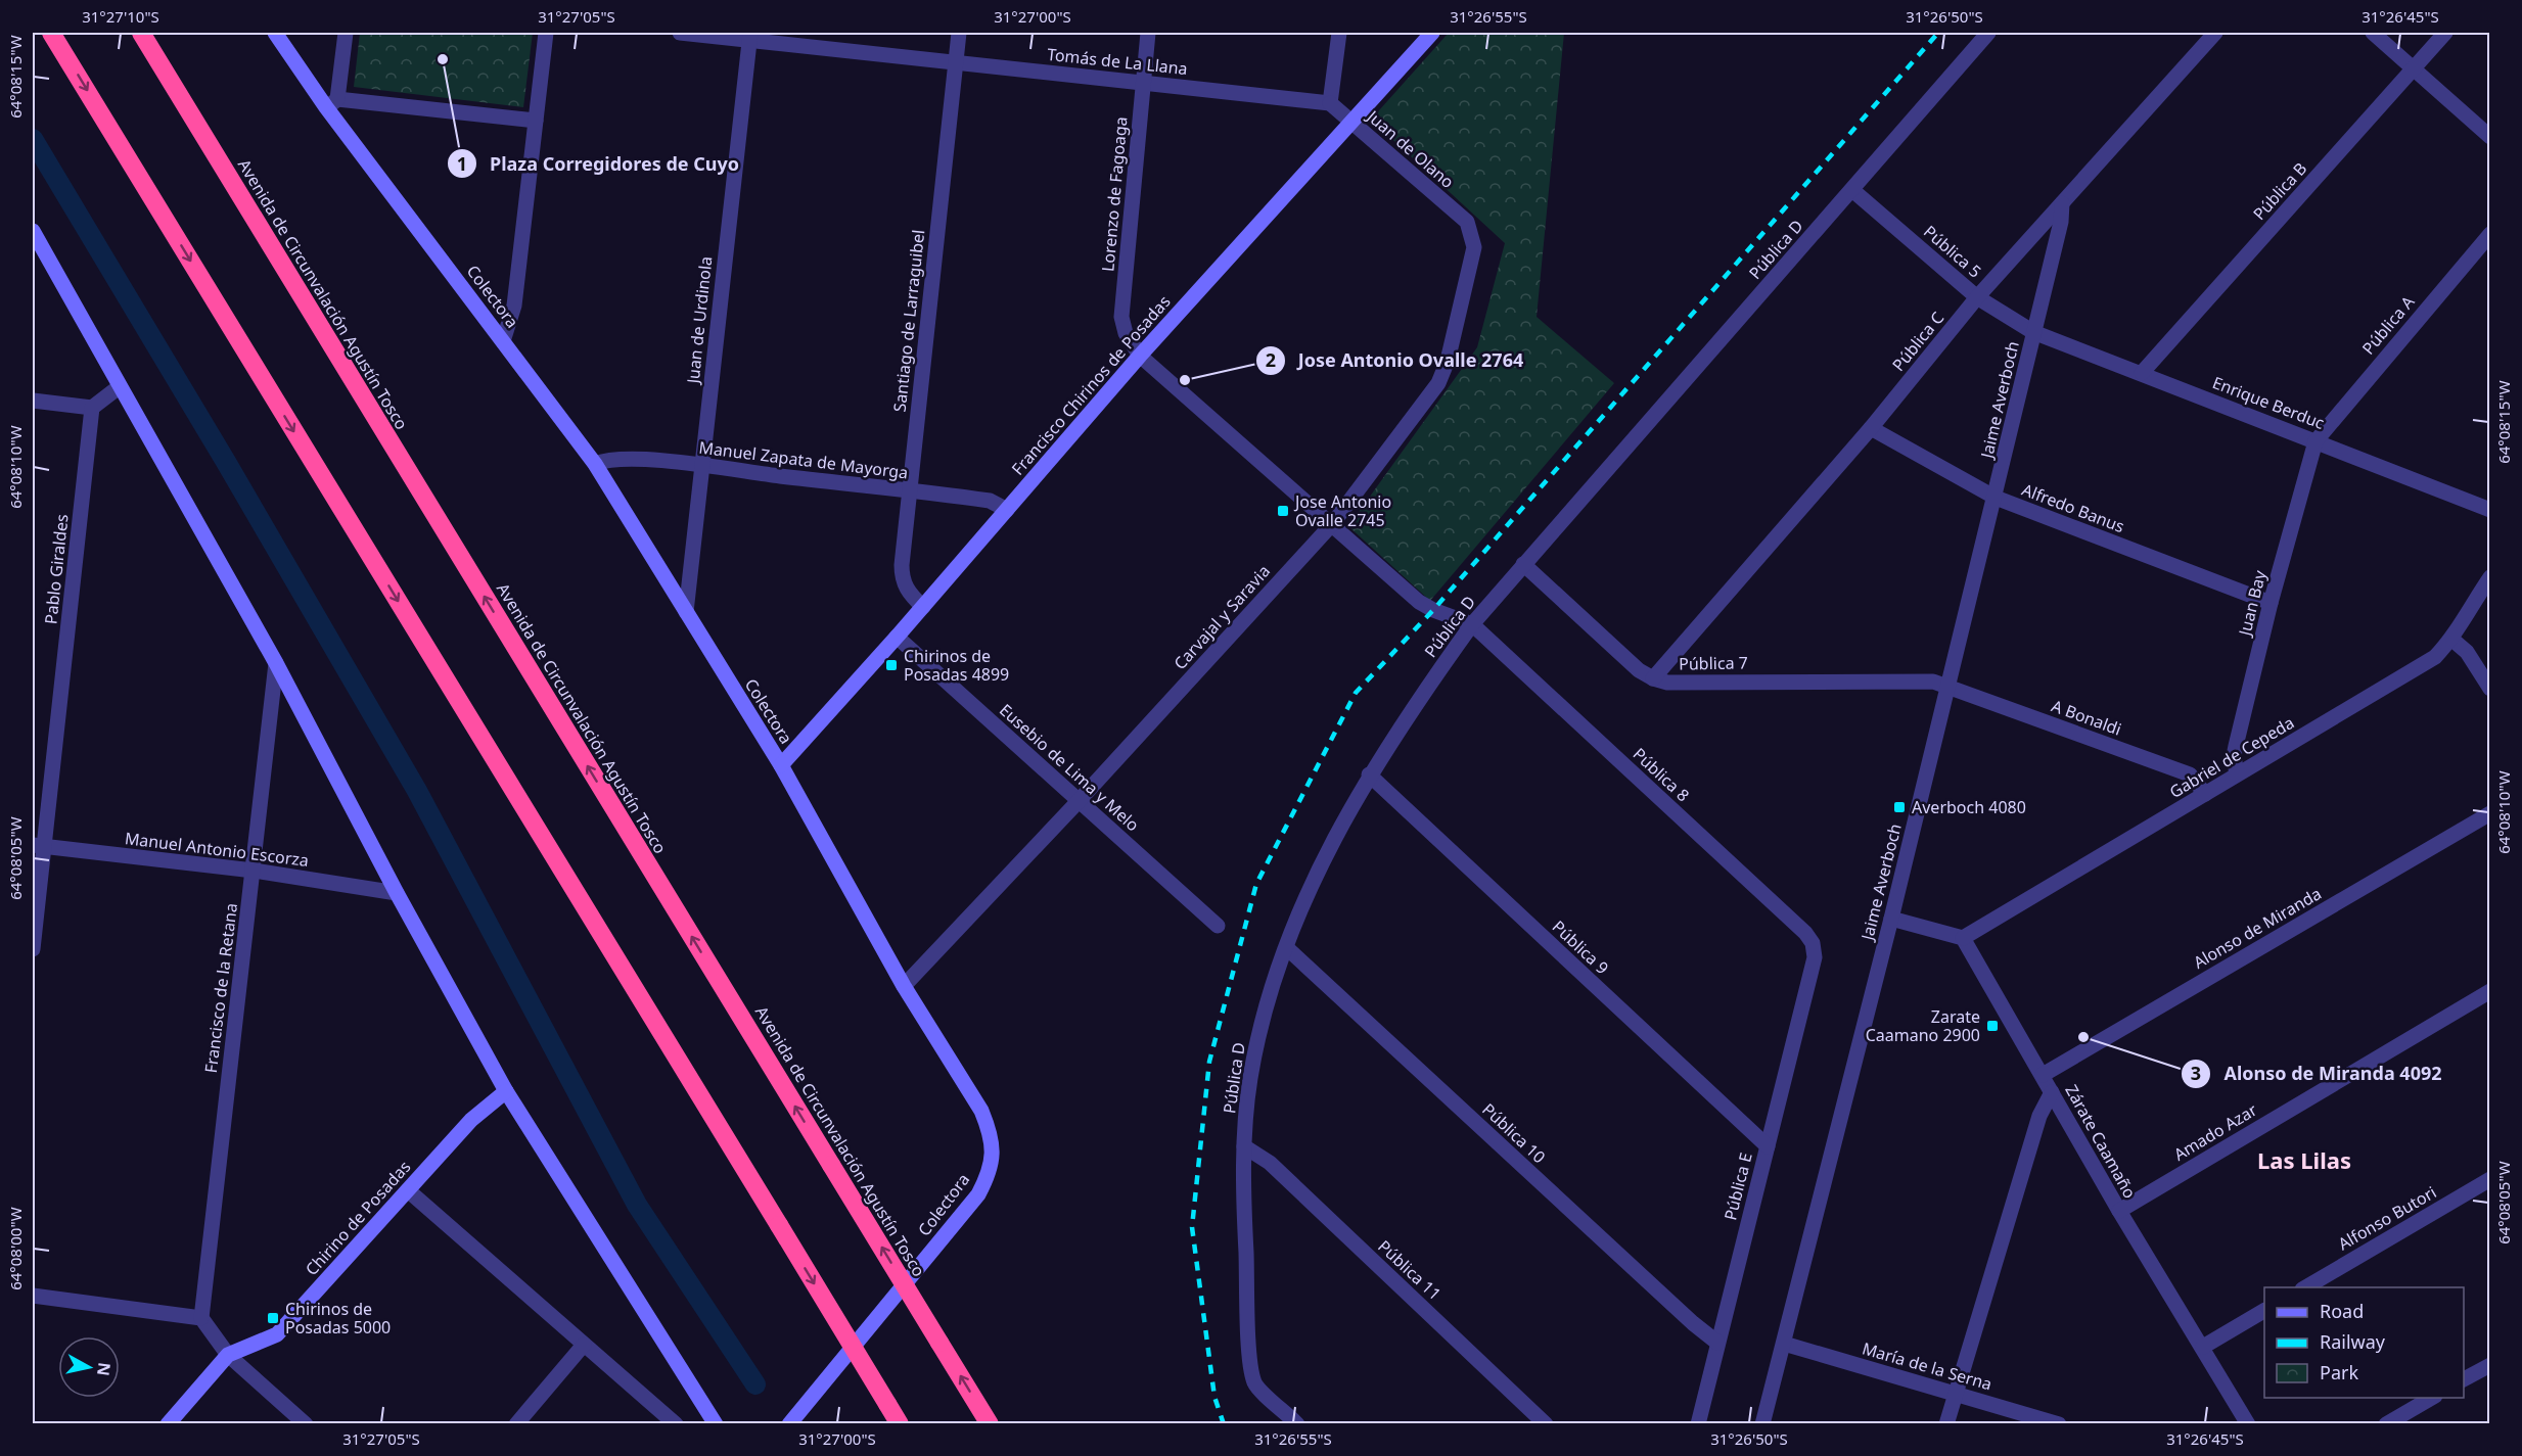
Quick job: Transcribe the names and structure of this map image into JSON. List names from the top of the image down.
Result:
{
  "streets": {
    "highway": ["Avenida de Circunvalación Agustín Tosco"],
    "main road": ["Colectora", "Francisco Chirinos de Posadas", "Chirino de Posadas"],
    "street": [
      "Tomás de La Llana",
      "Juan de Olano",
      "Pública B",
      "Lorenzo de Fagoaga",
      "Pública D",
      "Pública 5",
      "Juan de Urdinola",
      "Santiago de Larraguibel",
      "Pública A",
      "Pública C",
      "Jaime Averboch",
      "Enrique Berduc",
      "Manuel Zapata de Mayorga",
      "Alfredo Banus",
      "Pablo Giraldes",
      "Juan Bay",
      "Carvajal y Saravia",
      "Pública 7",
      "A Bonaldi",
      "Gabriel de Cepeda",
      "Eusebio de Lima y Melo",
      "Pública 8",
      "Manuel Antonio Escorza",
      "Alonso de Miranda",
      "Pública 9",
      "Francisco de la Retana",
      "Amado Azar",
      "Pública 10",
      "Zárate Caamaño",
      "Pública E",
      "Alfonso Butori",
      "Pública 11",
      "María de la Serna"
    ]
  },
  "crossings": [
    ["Tomás de La Llana", "Juan de Olano"],
    ["Tomás de La Llana", "Lorenzo de Fagoaga"],
    ["Tomás de La Llana", "Juan de Urdinola"],
    ["Tomás de La Llana", "Santiago de Larraguibel"],
    ["Juan de Olano", "Francisco Chirinos de Posadas"],
    ["Juan de Olano", "Carvajal y Saravia"],
    ["Pública B", "Enrique Berduc"],
    ["Lorenzo de Fagoaga", "Pública D"],
    ["Lorenzo de Fagoaga", "Francisco Chirinos de Posadas"],
    ["Lorenzo de Fagoaga", "Carvajal y Saravia"],
    ["Lorenzo de Fagoaga", "Pública 8"],
    ["Pública D", "Pública 5"],
    ["Pública D", "Pública 7"],
    ["Pública D", "Pública 8"],
    ["Pública D", "Pública 9"],
    ["Pública D", "Pública 10"],
    ["Pública D", "Pública 11"],
    ["Pública 5", "Pública C"],
    ["Pública 5", "Jaime Averboch"],
    ["Pública 5", "Enrique Berduc"],
    ["Colectora", "Juan de Urdinola"],
    ["Colectora", "Francisco Chirinos de Posadas"],
    ["Colectora", "Manuel Zapata de Mayorga"],
    ["Colectora", "Carvajal y Saravia"],
    ["Juan de Urdinola", "Manuel Zapata de Mayorga"],
    ["Santiago de Larraguibel", "Francisco Chirinos de Posadas"],
    ["Santiago de Larraguibel", "Manuel Zapata de Mayorga"],
    ["Pública A", "Enrique Berduc"],
    ["Pública A", "Juan Bay"],
    ["Pública C", "Jaime Averboch"],
    ["Pública C", "Alfredo Banus"],
    ["Pública C", "Pública 7"],
    ["Francisco Chirinos de Posadas", "Manuel Zapata de Mayorga"],
    ["Francisco Chirinos de Posadas", "Eusebio de Lima y Melo"],
    ["Jaime Averboch", "Enrique Berduc"],
    ["Jaime Averboch", "Alfredo Banus"],
    ["Jaime Averboch", "Pública 7"],
    ["Jaime Averboch", "A Bonaldi"],
    ["Jaime Averboch", "María de la Serna"],
    ["Enrique Berduc", "Juan Bay"],
    ["Alfredo Banus", "Juan Bay"],
    ["Pablo Giraldes", "Manuel Antonio Escorza"],
    ["Juan Bay", "Gabriel de Cepeda"],
    ["Carvajal y Saravia", "Eusebio de Lima y Melo"],
    ["Pública 7", "A Bonaldi"],
    ["A Bonaldi", "Gabriel de Cepeda"],
    ["Gabriel de Cepeda", "Zárate Caamaño"],
    ["Pública 8", "Pública E"],
    ["Manuel Antonio Escorza", "Francisco de la Retana"],
    ["Alonso de Miranda", "Zárate Caamaño"],
    ["Pública 9", "Pública E"],
    ["Amado Azar", "Zárate Caamaño"],
    ["Pública 10", "Pública E"]
  ],
  "districts": ["Las Lilas"],
  "places": {
    "other": ["Plaza Corregidores de Cuyo", "Jose Antonio Ovalle 2764", "Alonso de Miranda 4092"],
    "transit": [
      "Jose Antonio Ovalle 2745",
      "Chirinos de Posadas 4899",
      "Averboch 4080",
      "Zarate Caamano 2900",
      "Chirinos de Posadas 5000"
    ]
  },
  "legend": ["Road", "Railway", "Park"],
  "north": "right",
  "coordinates": [
    "31°27'10\"S",
    "31°27'05\"S",
    "31°27'00\"S",
    "31°26'55\"S",
    "31°26'50\"S",
    "31°26'45\"S",
    "64°08'15\"W",
    "64°08'10\"W",
    "64°08'05\"W",
    "64°08'00\"W"
  ]
}
